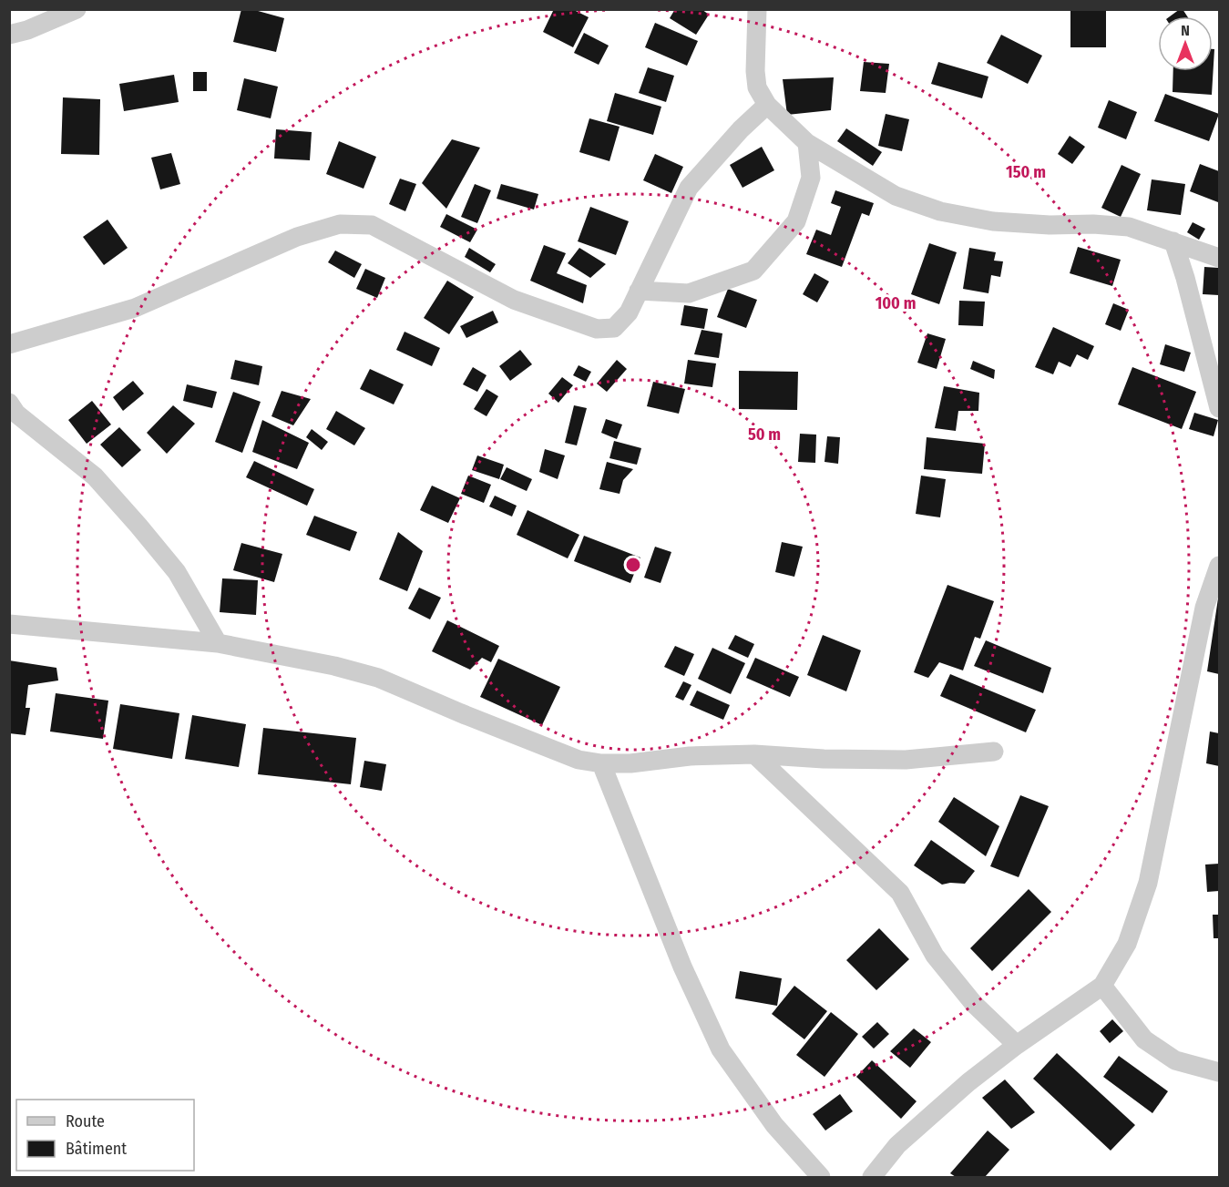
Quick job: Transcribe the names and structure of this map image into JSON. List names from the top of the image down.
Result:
{
  "legend": ["Route", "Bâtiment"],
  "north": "top",
  "rings": ["150 m", "100 m", "50 m"]
}
